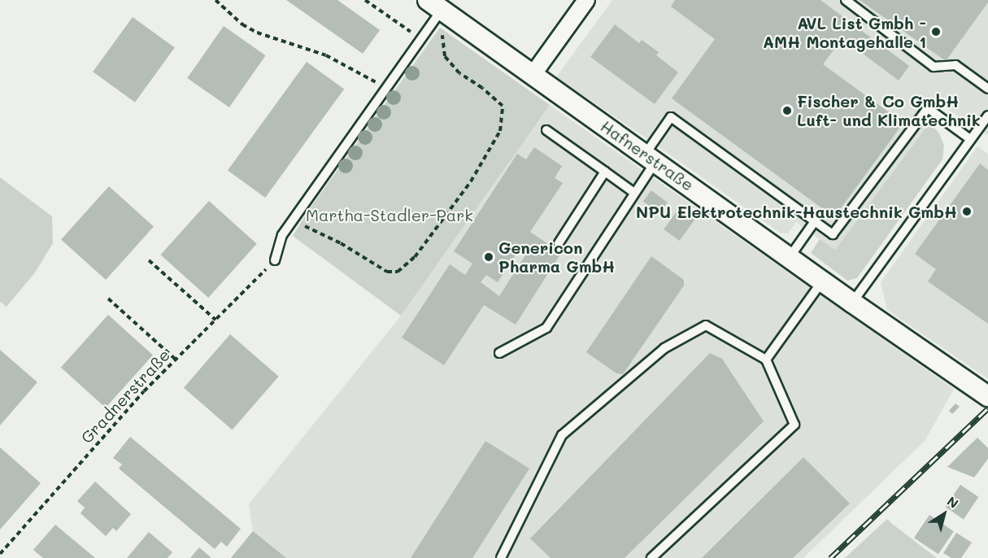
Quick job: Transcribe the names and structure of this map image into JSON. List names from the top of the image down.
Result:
{
  "streets": {
    "street": ["Hafnerstraße"],
    "path": ["Gradnerstraße"]
  },
  "crossings": [
    ["Hafnerstraße", "Gradnerstraße"]
  ],
  "parks": ["Martha-Stadler-Park"],
  "places": [
    "AVL List Gmbh - AMH Montagehalle 1",
    "Fischer & Co GmbH Luft- und Klimatechnik",
    "NPU Elektrotechnik-Haustechnik GmbH",
    "Genericon Pharma GmbH"
  ],
  "north": "top right"
}
